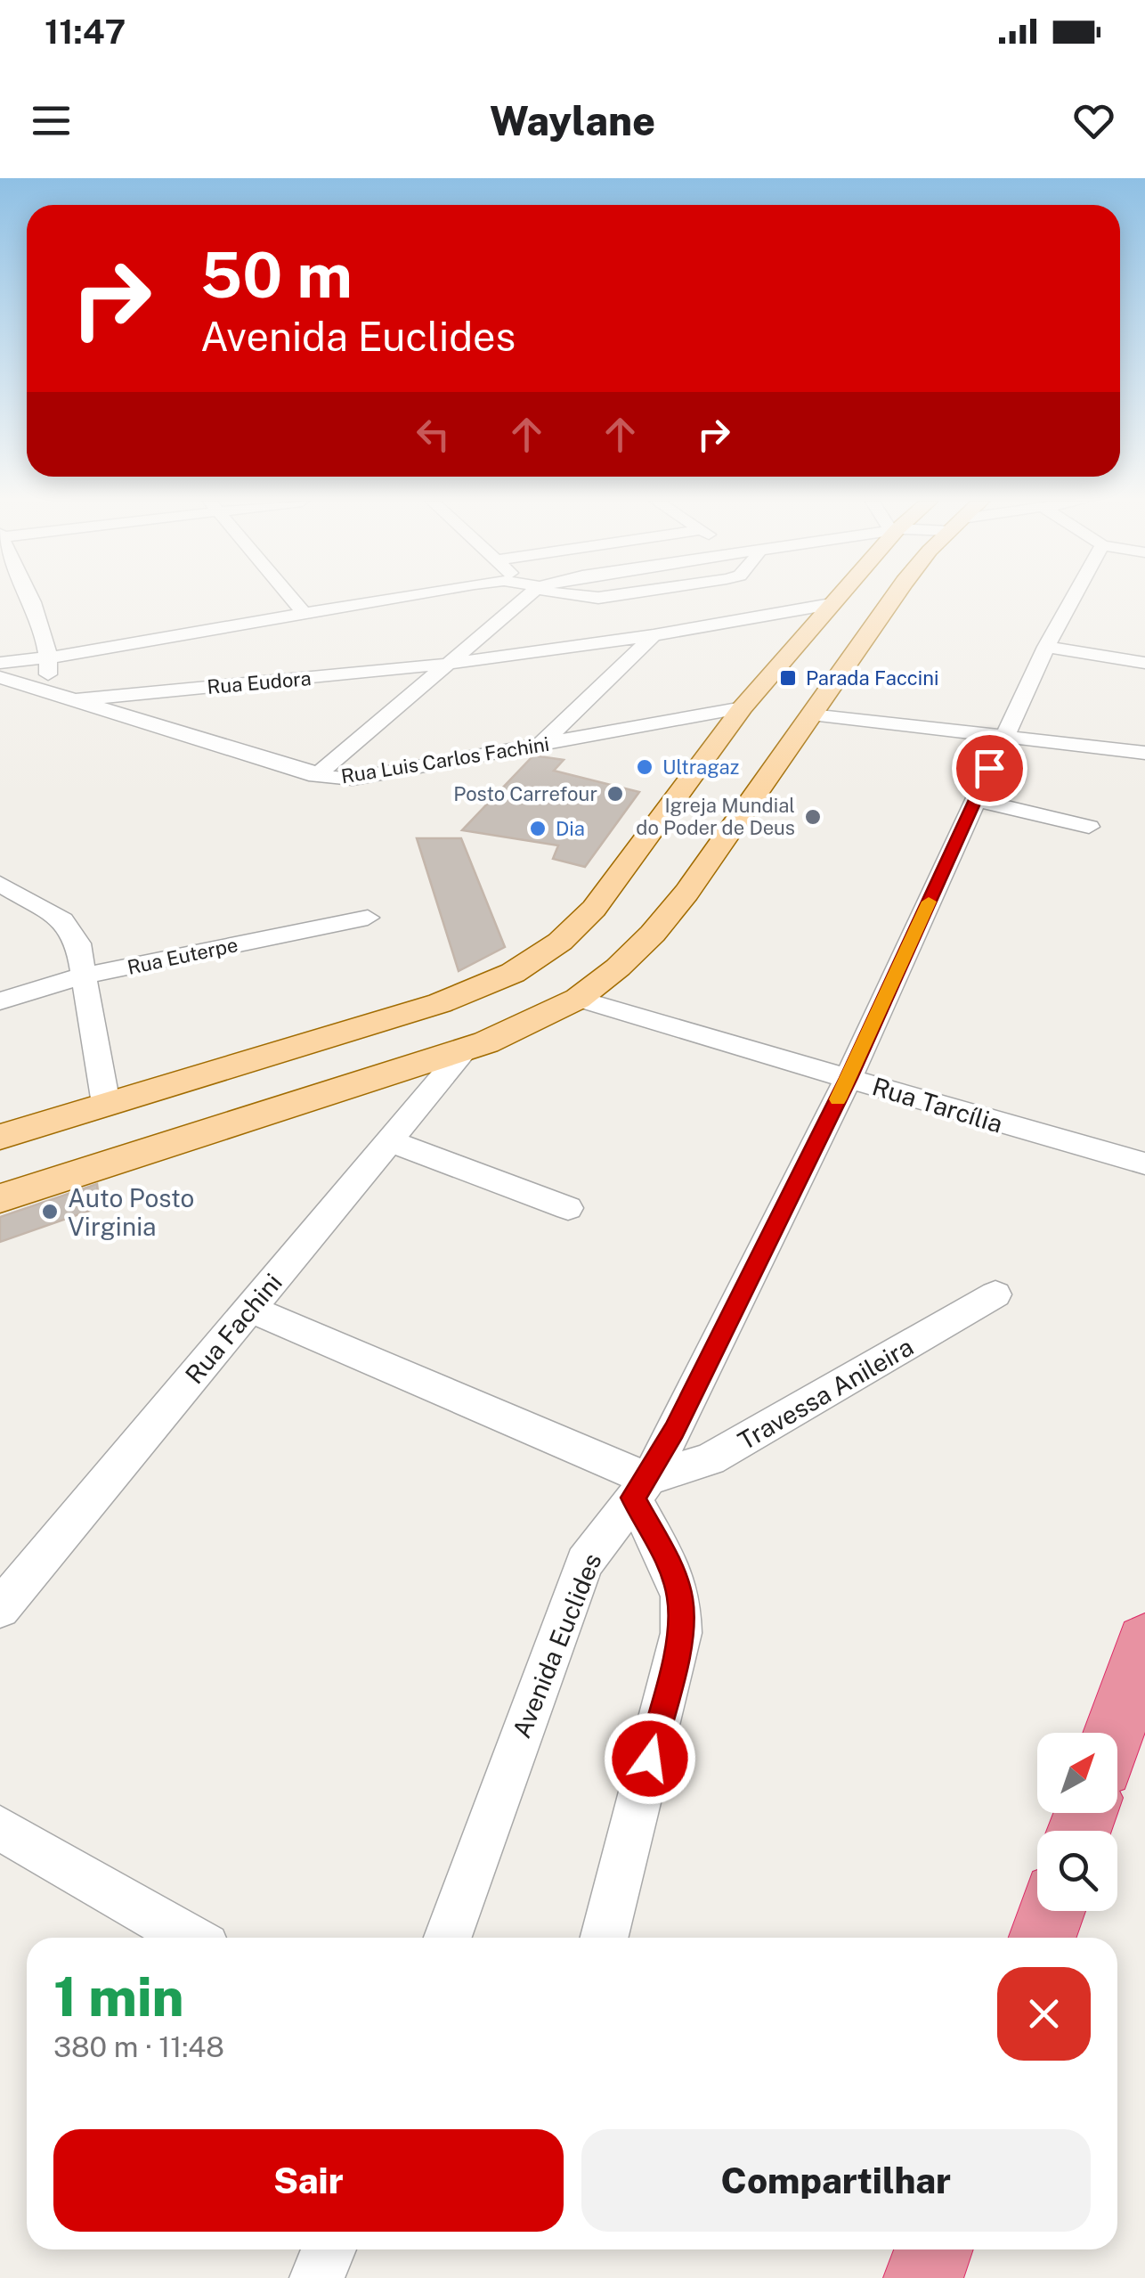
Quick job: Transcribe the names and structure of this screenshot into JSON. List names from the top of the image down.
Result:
{
  "streets": {
    "street": [
      "Rua Eudora",
      "Rua Luis Carlos Fachini",
      "Rua Euterpe",
      "Rua Tarcília",
      "Rua Fachini",
      "Travessa Anileira",
      "Avenida Euclides"
    ]
  },
  "crossings": [
    ["Rua Eudora", "Rua Luis Carlos Fachini"],
    ["Rua Tarcília", "Avenida Euclides"],
    ["Travessa Anileira", "Avenida Euclides"]
  ],
  "places": {
    "transit": ["Parada Faccini"],
    "other": [
      "Ultragaz",
      "Posto Carrefour",
      "Igreja Mundial do Poder de Deus",
      "Dia",
      "Auto Posto Virginia"
    ]
  },
  "north": "top right",
  "page": {
    "status": "11:47",
    "header": "Waylane",
    "turn": ["50 m", "Avenida Euclides"],
    "heading": ["1 min", "380 m · 11:48"],
    "buttons": ["Sair", "Compartilhar"]
  }
}
